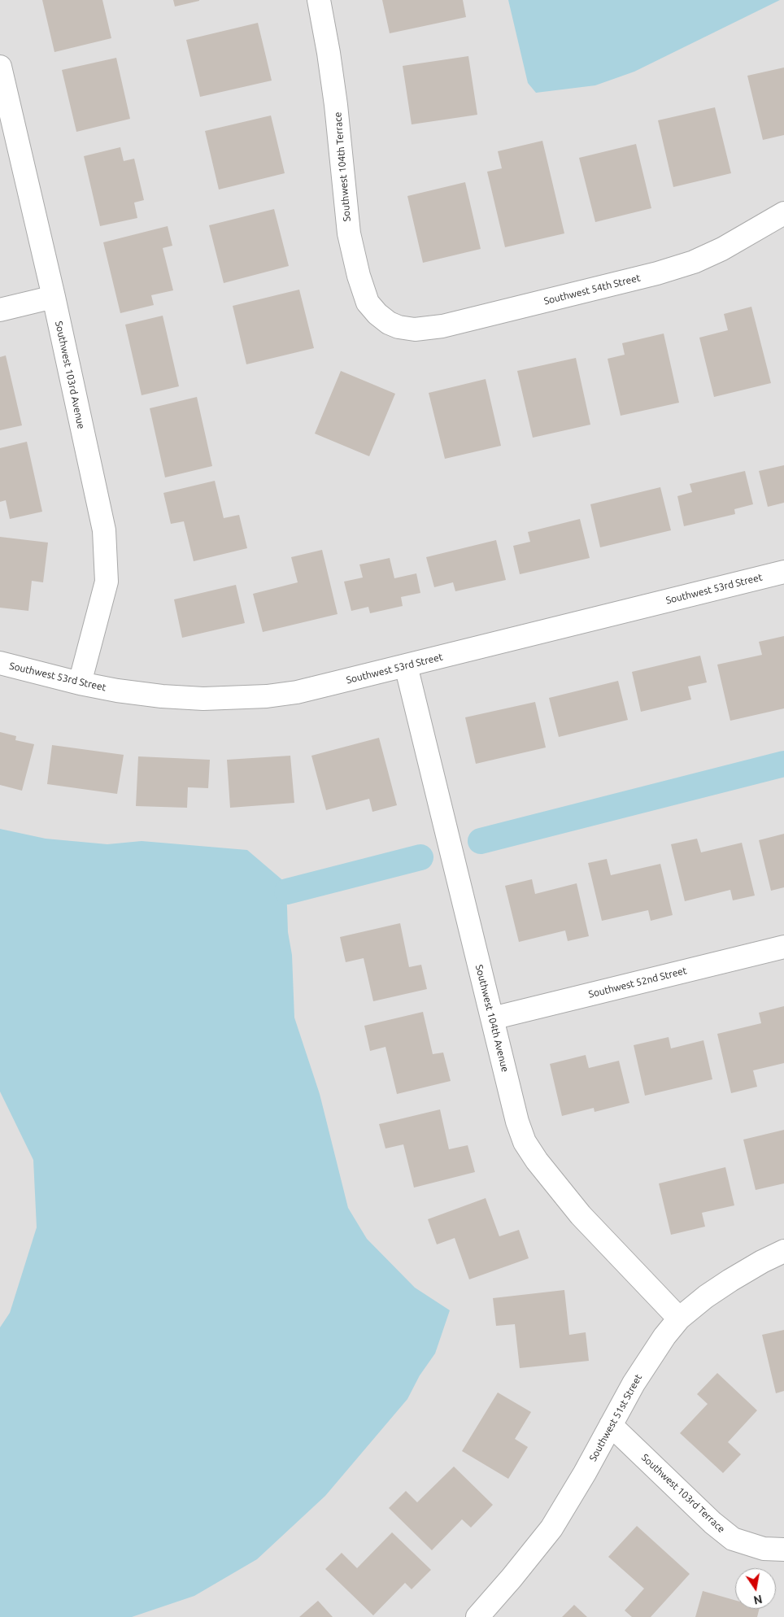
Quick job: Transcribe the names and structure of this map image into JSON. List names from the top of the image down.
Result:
{
  "streets": {
    "street": [
      "Southwest 104th Terrace",
      "Southwest 54th Street",
      "Southwest 103rd Avenue",
      "Southwest 53rd Street",
      "Southwest 52nd Street",
      "Southwest 104th Avenue",
      "Southwest 51st Street",
      "Southwest 103rd Terrace"
    ]
  },
  "crossings": [
    ["Southwest 104th Terrace", "Southwest 54th Street"],
    ["Southwest 103rd Avenue", "Southwest 53rd Street"],
    ["Southwest 53rd Street", "Southwest 104th Avenue"],
    ["Southwest 52nd Street", "Southwest 104th Avenue"],
    ["Southwest 104th Avenue", "Southwest 51st Street"],
    ["Southwest 51st Street", "Southwest 103rd Terrace"]
  ],
  "north": "bottom"
}
